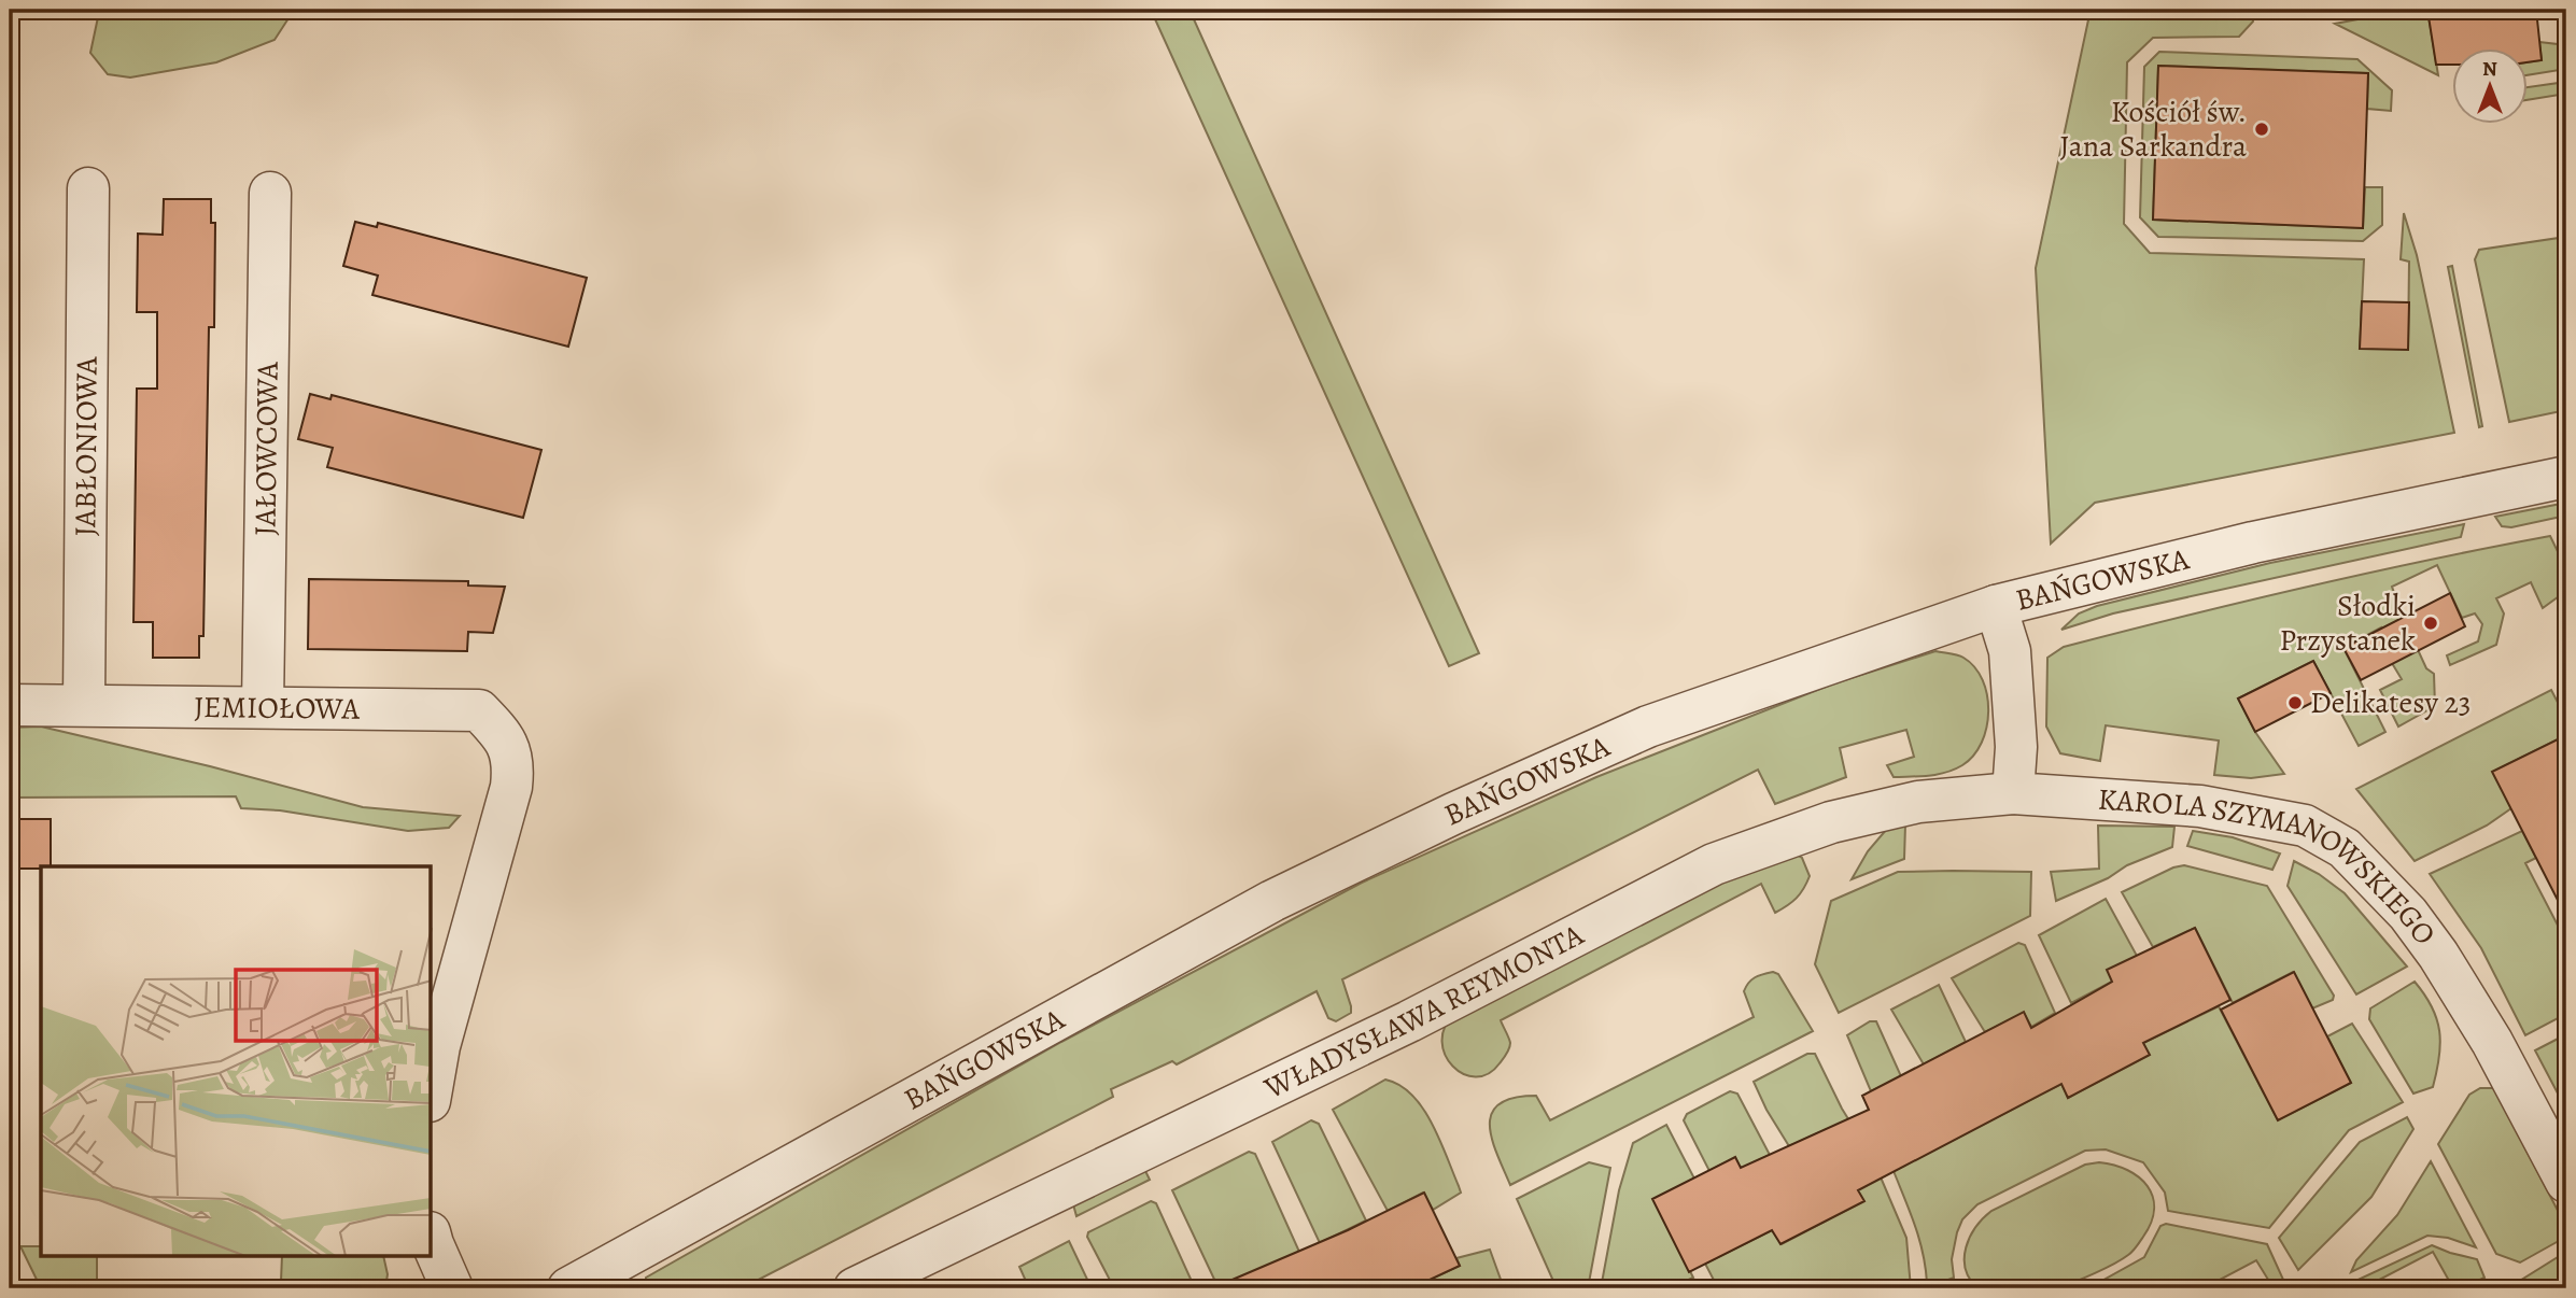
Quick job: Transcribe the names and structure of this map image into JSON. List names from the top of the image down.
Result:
{
  "streets": {
    "street": [
      "JABŁONIOWA",
      "JAŁOWCOWA",
      "BAŃGOWSKA",
      "JEMIOŁOWA",
      "KAROLA SZYMANOWSKIEGO",
      "WŁADYSŁAWA REYMONTA"
    ]
  },
  "crossings": [
    ["JABŁONIOWA", "JEMIOŁOWA"],
    ["JAŁOWCOWA", "JEMIOŁOWA"],
    ["KAROLA SZYMANOWSKIEGO", "WŁADYSŁAWA REYMONTA"]
  ],
  "places": ["Kościół św. Jana Sarkandra", "Słodki Przystanek", "Delikatesy 23"],
  "north": "top"
}
